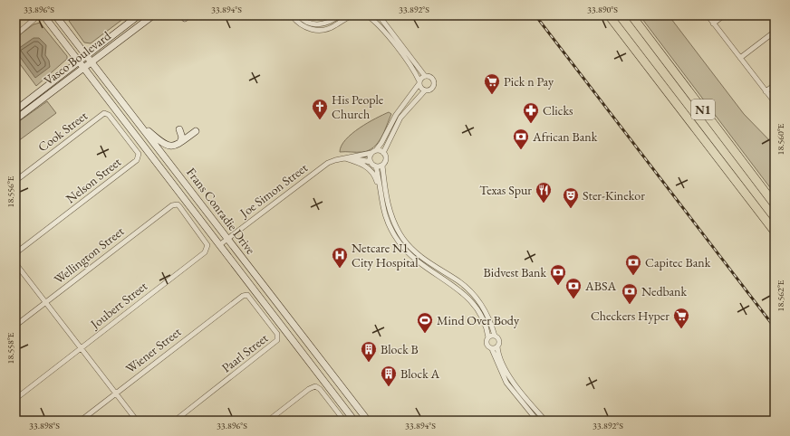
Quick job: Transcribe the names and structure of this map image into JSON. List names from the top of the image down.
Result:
{
  "streets": {
    "highway": ["N1"],
    "main road": ["Vasco Boulevard", "Frans Conradie Drive"],
    "street": [
      "Cook Street",
      "Nelson Street",
      "Joe Simon Street",
      "Wellington Street",
      "Joubert Street",
      "Wiener Street",
      "Paarl Street"
    ]
  },
  "crossings": [
    ["Vasco Boulevard", "Frans Conradie Drive"],
    ["Cook Street", "Nelson Street"],
    ["Joe Simon Street", "Frans Conradie Drive"],
    ["Wellington Street", "Joubert Street"],
    ["Wiener Street", "Paarl Street"]
  ],
  "places": {
    "supermarket": ["Pick n Pay", "Checkers Hyper"],
    "church": ["His People Church"],
    "pharmacy": ["Clicks"],
    "bank": [
      "African Bank",
      "Capitec Bank",
      "Bidvest Bank",
      "ABSA",
      "Nedbank"
    ],
    "restaurant": ["Texas Spur"],
    "theatre": ["Ster-Kinekor"],
    "hospital": ["Netcare N1 City Hospital"],
    "sports": ["Mind Over Body"],
    "building": ["Block B", "Block A"]
  },
  "coordinates": [
    "33.896°S",
    "33.894°S",
    "33.892°S",
    "33.890°S",
    "18.560°E",
    "18.556°E",
    "18.562°E",
    "18.558°E",
    "33.898°S"
  ]
}
